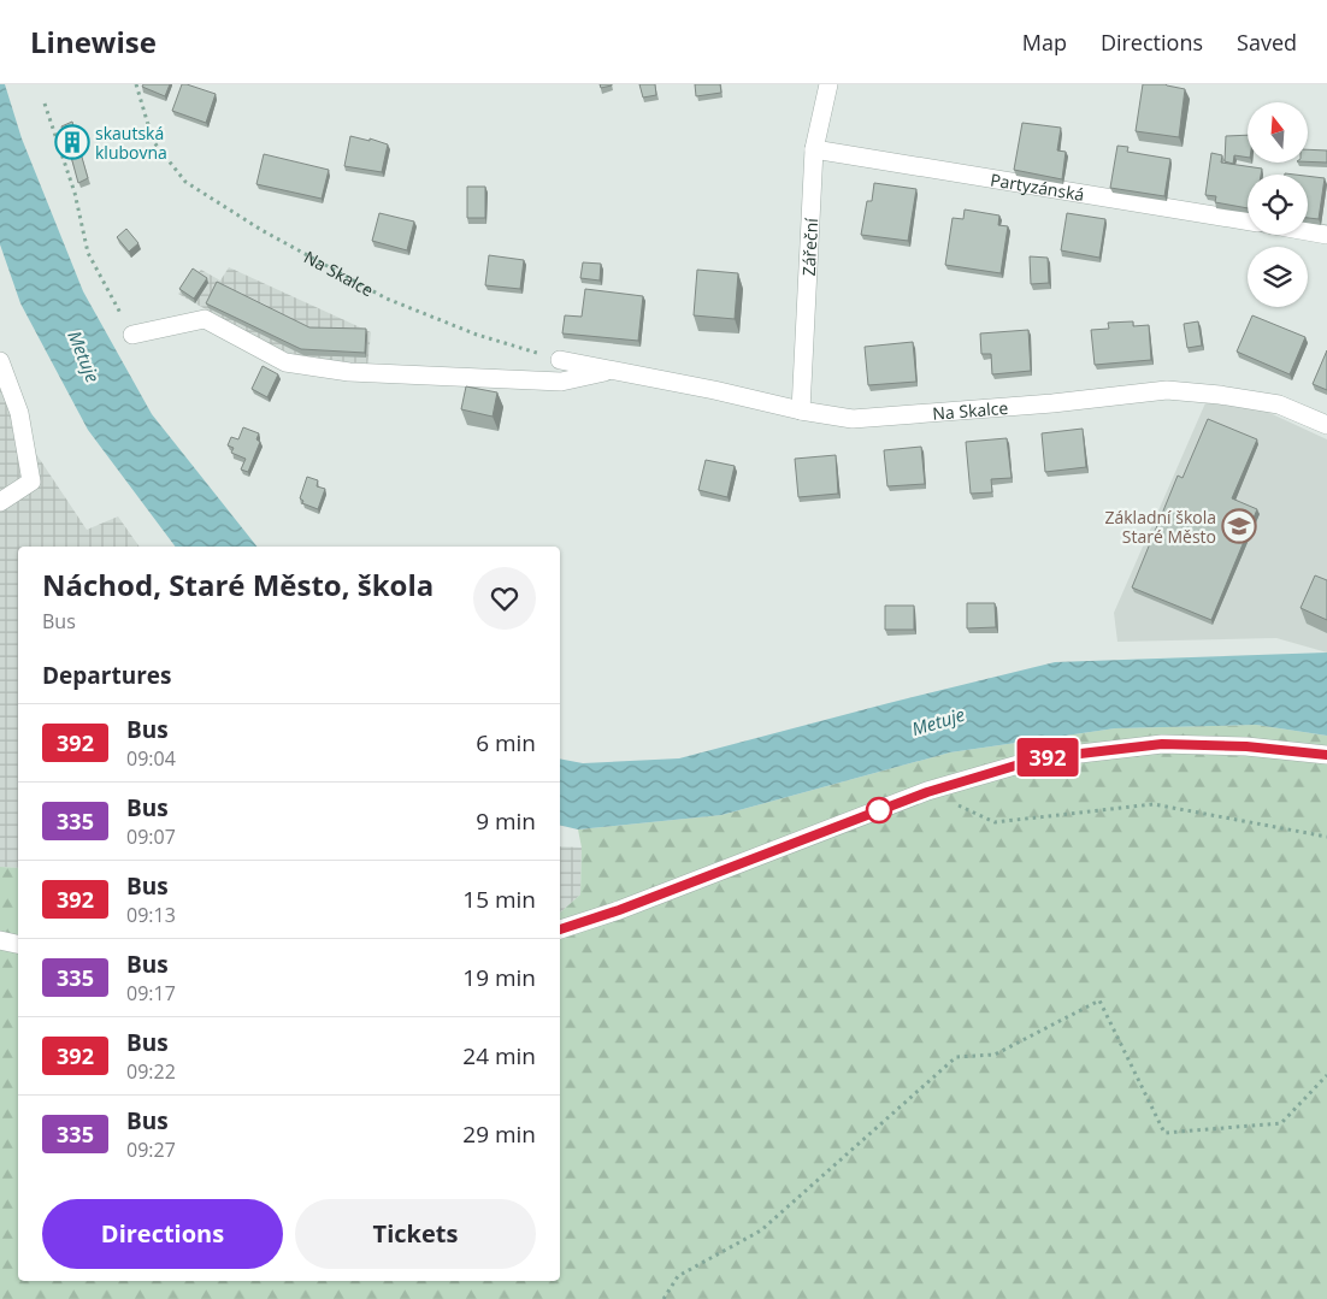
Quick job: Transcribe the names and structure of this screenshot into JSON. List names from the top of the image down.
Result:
{
  "streets": {
    "street": ["Partyzánská", "Zářeční", "Na Skalce"]
  },
  "crossings": [
    ["Partyzánská", "Zářeční"],
    ["Zářeční", "Na Skalce"]
  ],
  "water": ["Metuje"],
  "places": {
    "building": ["skautská klubovna"],
    "school or university": ["Základní škola Staré Město"]
  },
  "lines": ["bus line 392"],
  "north": "top",
  "page": {
    "header": "Linewise",
    "nav": ["Map", "Directions", "Saved"],
    "on_map": "392",
    "heading": [
      ["Náchod, Staré Město, škola", "Bus"],
      "Departures"
    ],
    "list": [
      {
        "mark": "392",
        "name": "Bus",
        "note": "09:04",
        "value": "6 min"
      },
      {
        "mark": "335",
        "name": "Bus",
        "note": "09:07",
        "value": "9 min"
      },
      {
        "mark": "392",
        "name": "Bus",
        "note": "09:13",
        "value": "15 min"
      },
      {
        "mark": "335",
        "name": "Bus",
        "note": "09:17",
        "value": "19 min"
      },
      {
        "mark": "392",
        "name": "Bus",
        "note": "09:22",
        "value": "24 min"
      },
      {
        "mark": "335",
        "name": "Bus",
        "note": "09:27",
        "value": "29 min"
      }
    ],
    "buttons": ["Directions", "Tickets"]
  }
}
